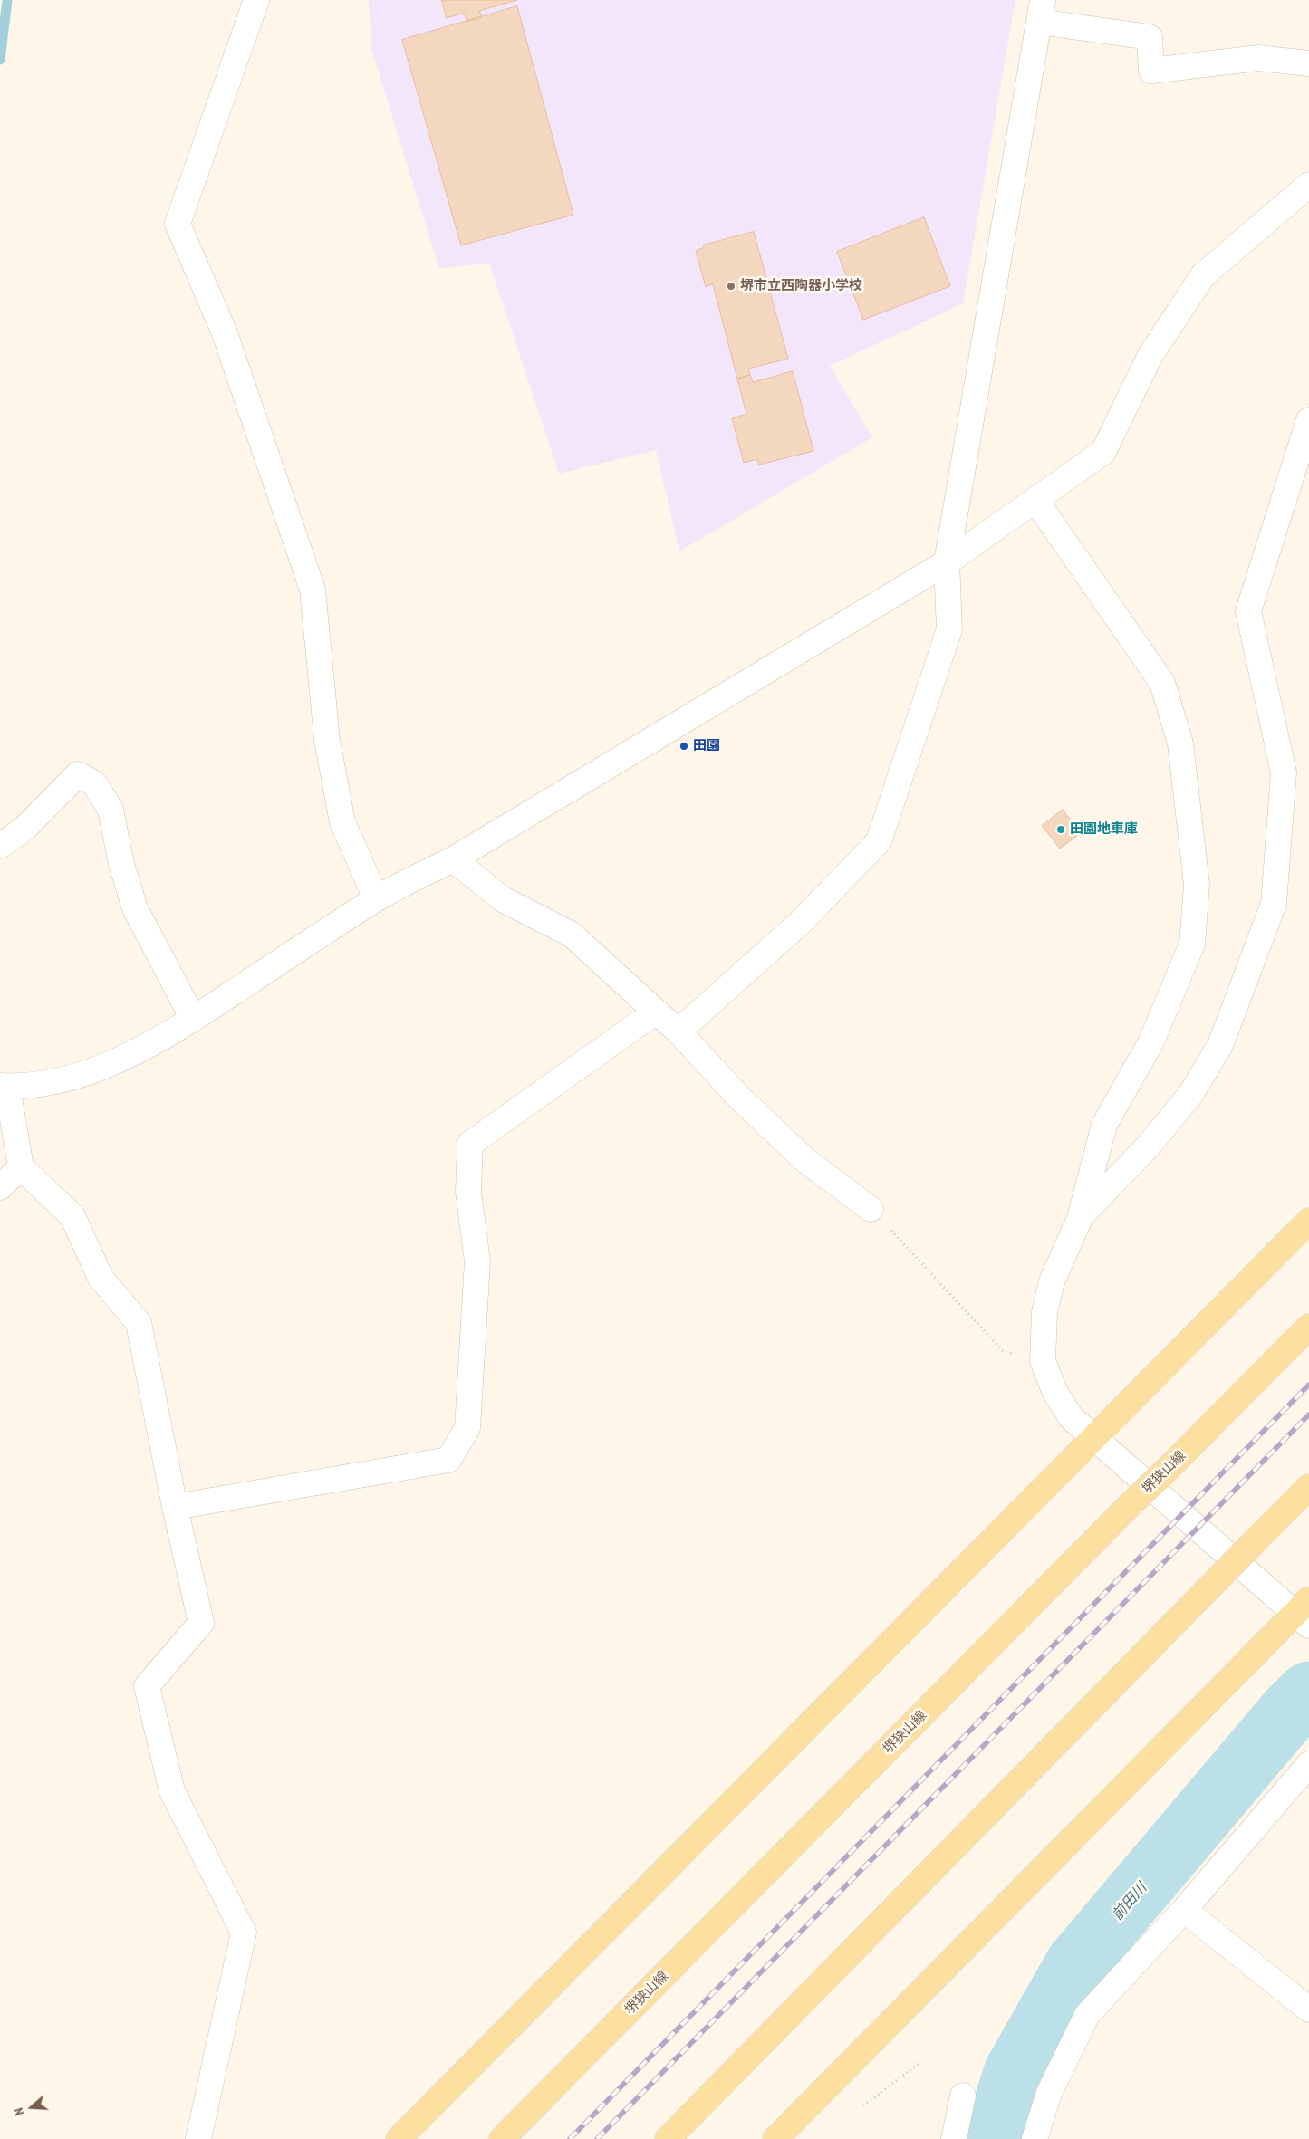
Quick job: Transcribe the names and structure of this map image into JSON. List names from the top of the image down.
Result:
{
  "streets": {
    "main road": ["堺狭山線"]
  },
  "water": ["前田川"],
  "places": ["堺市立西陶器小学校", "田園", "田園地車庫"],
  "north": "left"
}
